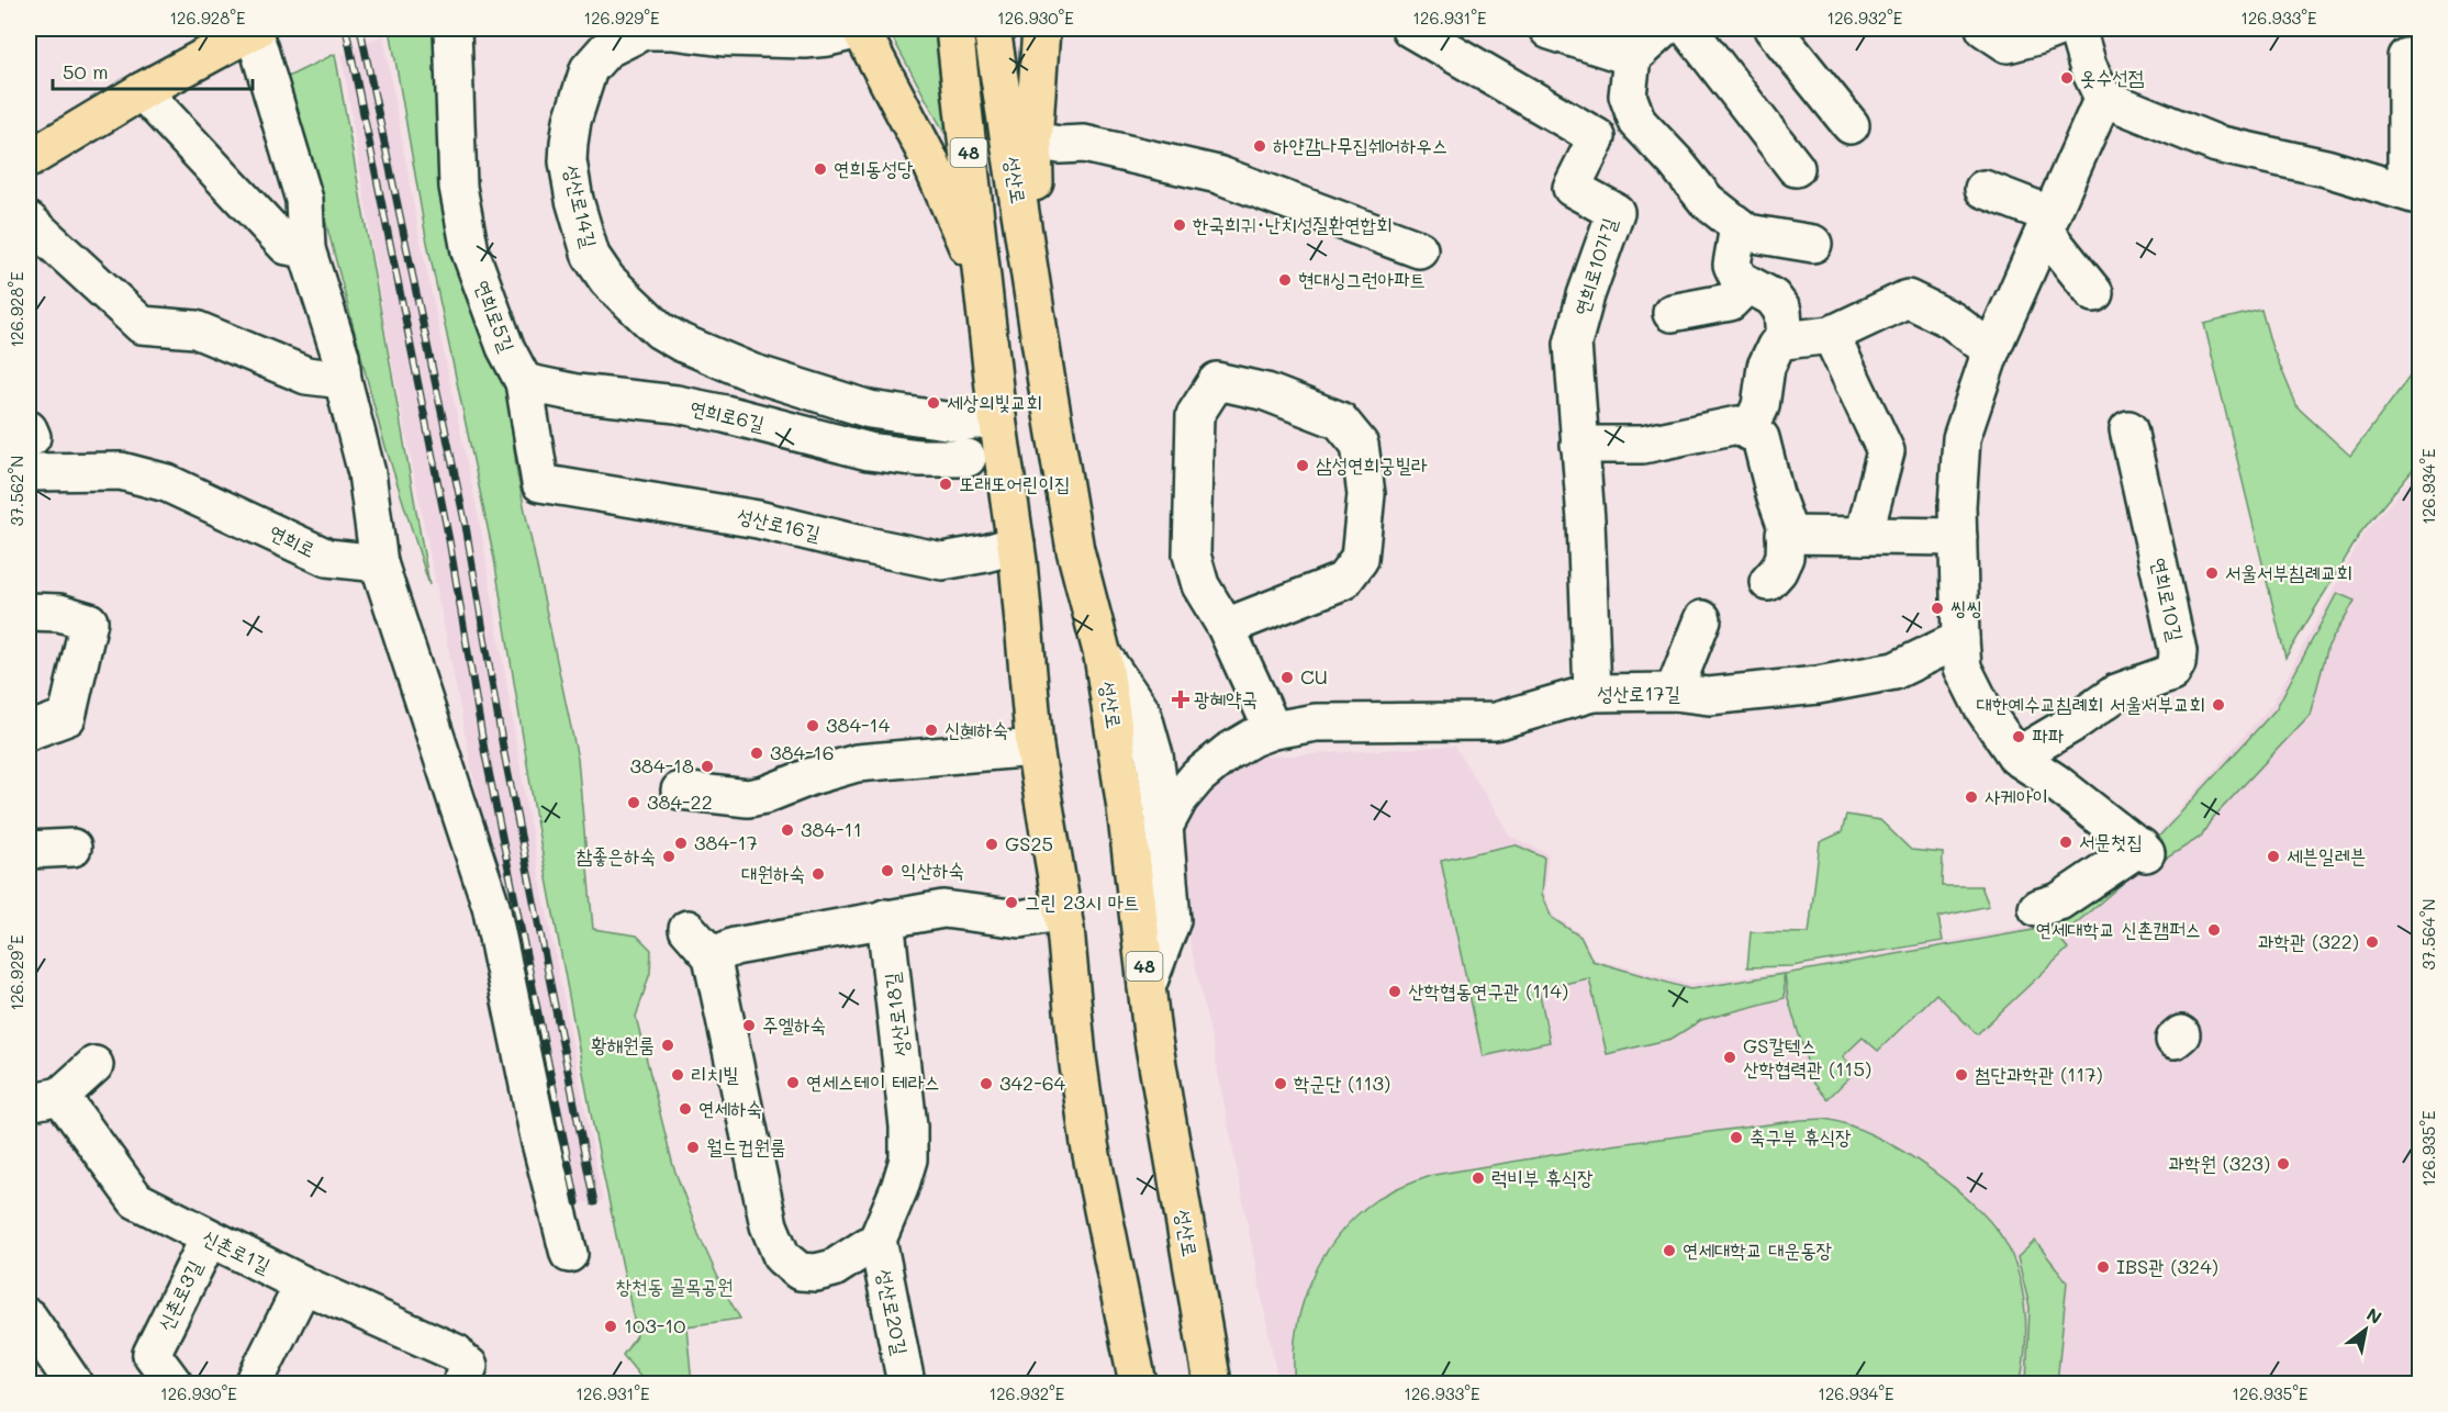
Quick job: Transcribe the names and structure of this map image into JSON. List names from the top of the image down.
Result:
{
  "streets": {
    "main road": ["48", "성산로"],
    "street": [
      "성산로14길",
      "연희로10가길",
      "연희로5길",
      "연희로6길",
      "성산로16길",
      "연희로",
      "연희로10길",
      "성산로17길",
      "성산로18길",
      "신촌로1길",
      "신촌로3길",
      "성산로20길"
    ]
  },
  "crossings": [
    ["48", "성산로14길"],
    ["48", "성산로16길"],
    ["연희로10가길", "성산로17길"],
    ["연희로5길", "연희로6길"],
    ["연희로5길", "성산로16길"],
    ["성산로18길", "성산로20길"],
    ["신촌로1길", "신촌로3길"]
  ],
  "parks": ["창천동 골목공원"],
  "places": {
    "other": [
      "옷수선점",
      "하얀감나무집쉐어하우스",
      "연희동성당",
      "한국희귀·난치성질환연합회",
      "현대싱그런아파트",
      "세상의빛교회",
      "삼성연희궁빌라",
      "또래또어린이집",
      "서울서부침례교회",
      "씽씽",
      "CU",
      "대한예수교침례회 서울서부교회",
      "384-14",
      "신혜하숙",
      "파파",
      "384-16",
      "384-18",
      "사케아이",
      "384-22",
      "384-11",
      "서문첫집",
      "384-17",
      "GS25",
      "참좋은하숙",
      "세븐일레븐",
      "익산하숙",
      "대원하숙",
      "그린 23시 마트",
      "연세대학교 신촌캠퍼스",
      "과학관 (322)",
      "산학협동연구관 (114)",
      "주엘하숙",
      "황해원룸",
      "GS칼텍스 산학협력관 (115)",
      "리치빌",
      "첨단과학관 (117)",
      "연세스테이 테라스",
      "342-64",
      "학군단 (113)",
      "연세하숙",
      "축구부 휴식장",
      "월드컵원룸",
      "과학원 (323)",
      "럭비부 휴식장",
      "연세대학교 대운동장",
      "IBS관 (324)",
      "103-10"
    ],
    "health": ["광혜약국"]
  },
  "scale_bar": "50 m",
  "north": "top right",
  "coordinates": [
    "126.928°E",
    "126.929°E",
    "126.930°E",
    "126.931°E",
    "126.932°E",
    "126.933°E",
    "126.934°E",
    "37.562°N",
    "37.564°N",
    "126.935°E"
  ]
}
